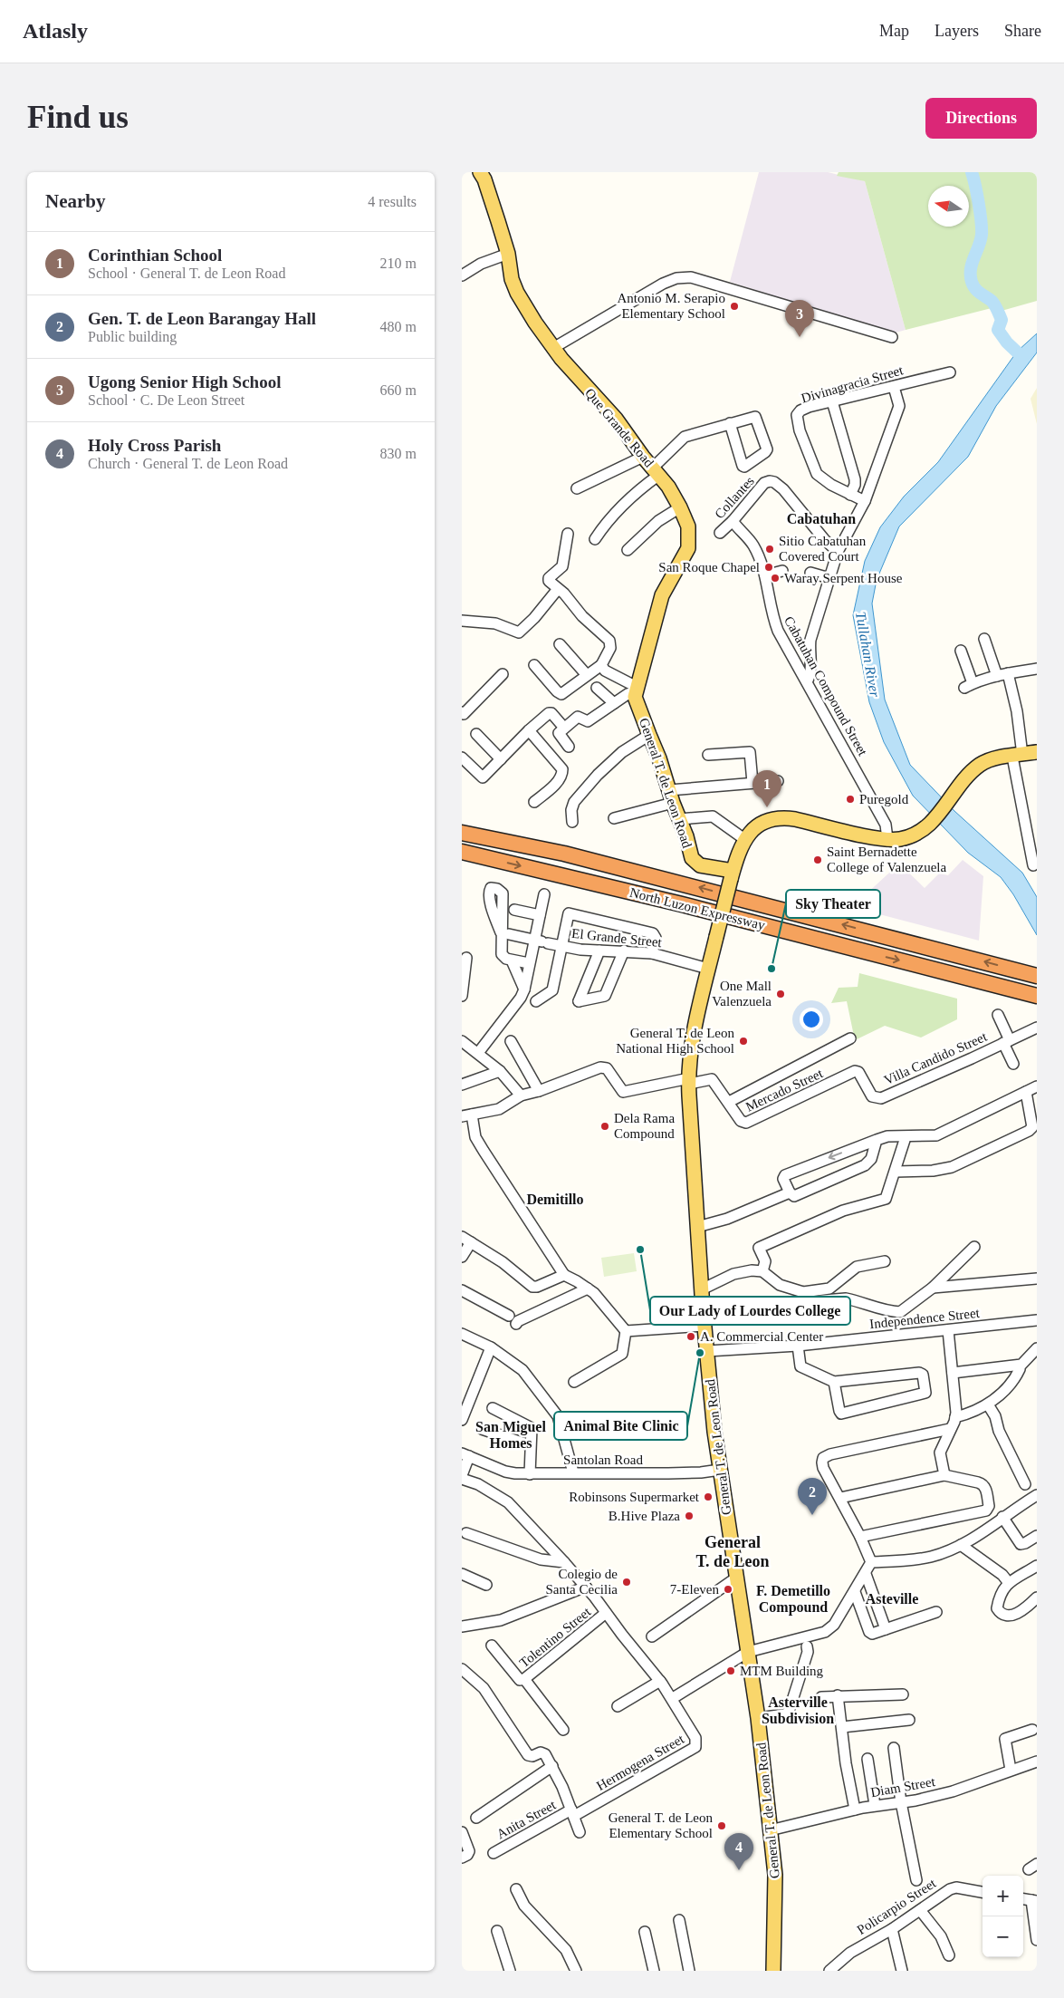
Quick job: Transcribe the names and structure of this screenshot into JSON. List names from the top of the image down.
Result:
{
  "streets": {
    "highway": ["North Luzon Expressway"],
    "main road": ["Que Grande Road", "General T. de Leon Road"],
    "street": [
      "Divinagracia Street",
      "Collantes",
      "Cabatuhan Compound Street",
      "El Grande Street",
      "Villa Candido Street",
      "Mercado Street",
      "Independence Street",
      "Santolan Road",
      "Tolentino Street",
      "Hermogena Street",
      "Diam Street",
      "Anita Street",
      "Policarpio Street"
    ]
  },
  "crossings": [
    ["Que Grande Road", "General T. de Leon Road"],
    ["Collantes", "Cabatuhan Compound Street"],
    ["Cabatuhan Compound Street", "General T. de Leon Road"],
    ["General T. de Leon Road", "El Grande Street"],
    ["General T. de Leon Road", "Mercado Street"],
    ["General T. de Leon Road", "Independence Street"],
    ["General T. de Leon Road", "Santolan Road"],
    ["General T. de Leon Road", "Diam Street"],
    ["Villa Candido Street", "Mercado Street"],
    ["Hermogena Street", "Anita Street"]
  ],
  "districts": [
    "Cabatuhan",
    "Demitillo",
    "San Miguel Homes",
    "General T. de Leon",
    "F. Demetillo Compound",
    "Asteville",
    "Asterville Subdivision"
  ],
  "water": ["Tullahan River"],
  "places": [
    "Antonio M. Serapio Elementary School",
    "Sitio Cabatuhan Covered Court",
    "San Roque Chapel",
    "Waray Serpent House",
    "Puregold",
    "Saint Bernadette College of Valenzuela",
    "Sky Theater",
    "One Mall Valenzuela",
    "General T. de Leon National High School",
    "Dela Rama Compound",
    "Our Lady of Lourdes College",
    "A. Commercial Center",
    "Animal Bite Clinic",
    "Robinsons Supermarket",
    "B.Hive Plaza",
    "Colegio de Santa Cecilia",
    "7-Eleven",
    "MTM Building",
    "General T. de Leon Elementary School"
  ],
  "north": "left",
  "page": {
    "header": "Atlasly",
    "nav": ["Map", "Layers", "Share"],
    "buttons": "Directions",
    "title": "Find us",
    "heading": ["Nearby", "4 results"],
    "list": [
      {
        "mark": "1",
        "name": "Corinthian School",
        "note": "School · General T. de Leon Road",
        "value": "210 m"
      },
      {
        "mark": "2",
        "name": "Gen. T. de Leon Barangay Hall",
        "note": "Public building",
        "value": "480 m"
      },
      {
        "mark": "3",
        "name": "Ugong Senior High School",
        "note": "School · C. De Leon Street",
        "value": "660 m"
      },
      {
        "mark": "4",
        "name": "Holy Cross Parish",
        "note": "Church · General T. de Leon Road",
        "value": "830 m"
      }
    ],
    "pins": [
      "3",
      "1",
      "2",
      "4"
    ],
    "map_buttons": ["+", "−"]
  }
}
